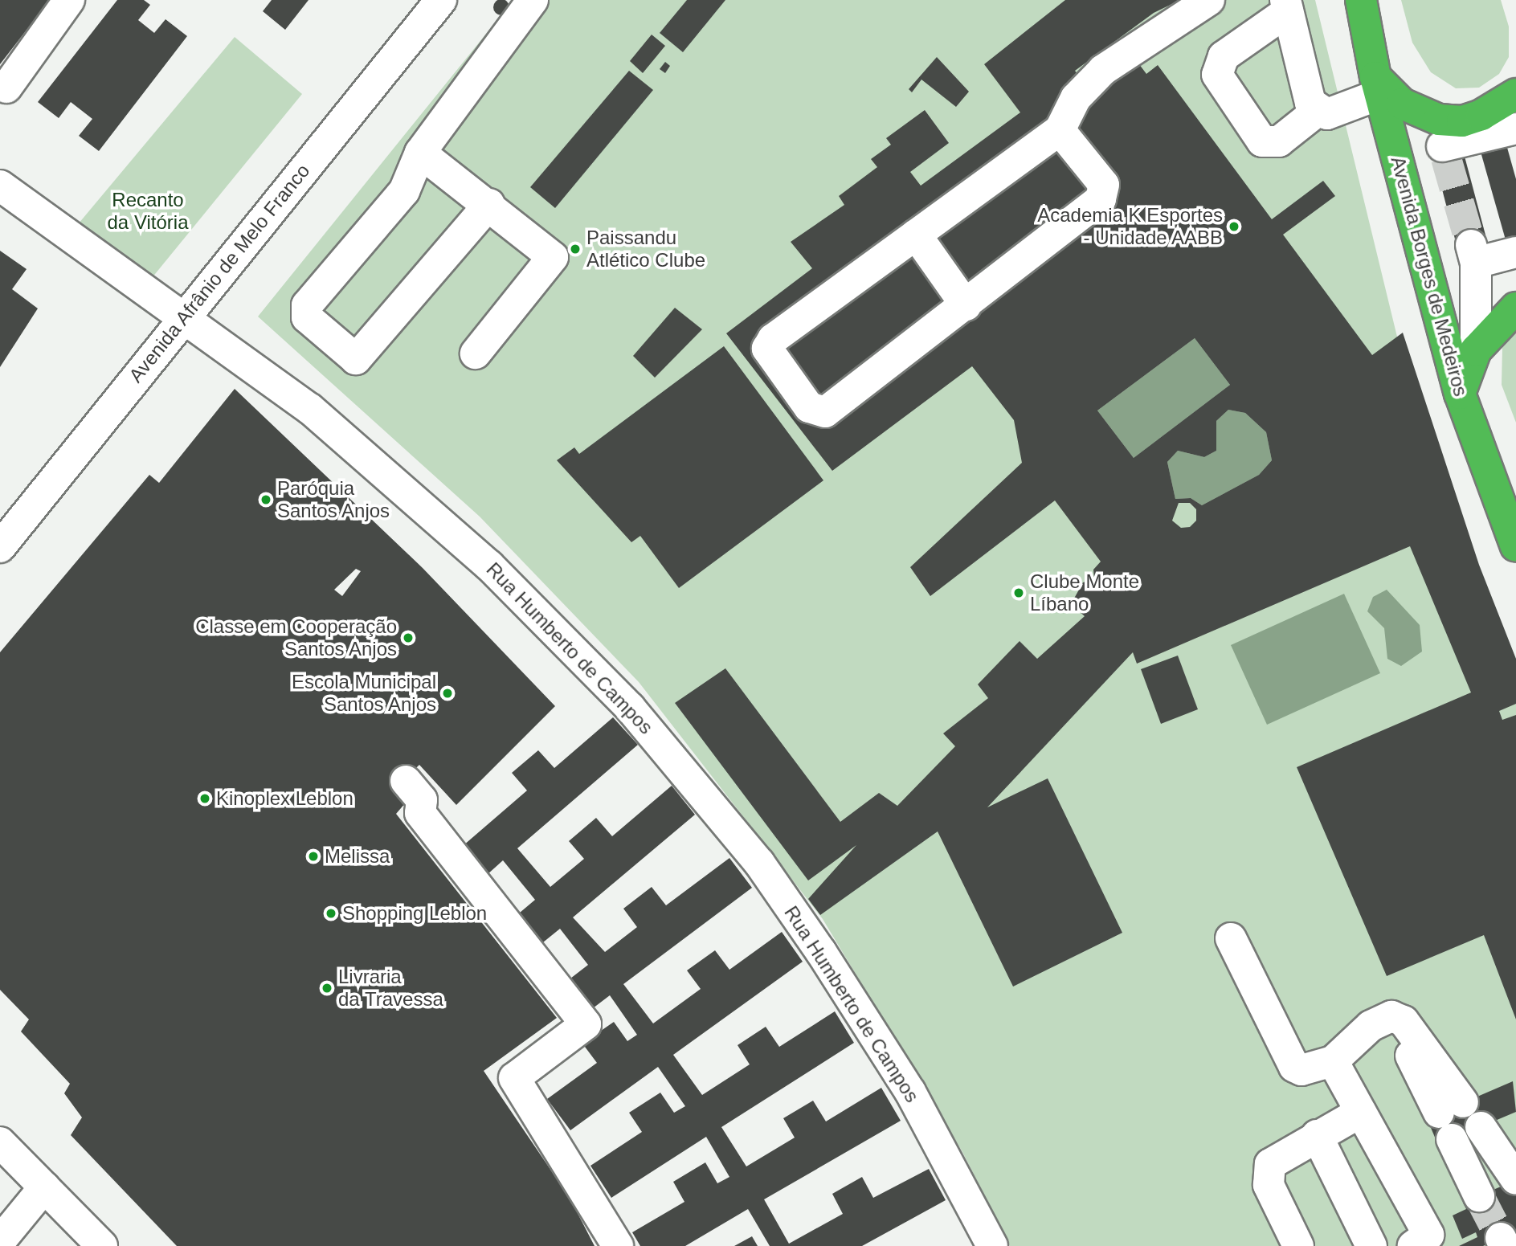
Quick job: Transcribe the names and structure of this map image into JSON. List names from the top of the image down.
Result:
{
  "streets": {
    "highway": ["Avenida Borges de Medeiros"],
    "street": ["Avenida Afrânio de Melo Franco", "Rua Humberto de Campos"]
  },
  "crossings": [
    ["Avenida Afrânio de Melo Franco", "Rua Humberto de Campos"]
  ],
  "parks": ["Recanto da Vitória"],
  "places": [
    "Academia K Esportes - Unidade AABB",
    "Paissandu Atlético Clube",
    "Paróquia Santos Anjos",
    "Clube Monte Líbano",
    "Classe em Cooperação Santos Anjos",
    "Escola Municipal Santos Anjos",
    "Kinoplex Leblon",
    "Melissa",
    "Shopping Leblon",
    "Livraria da Travessa"
  ]
}
